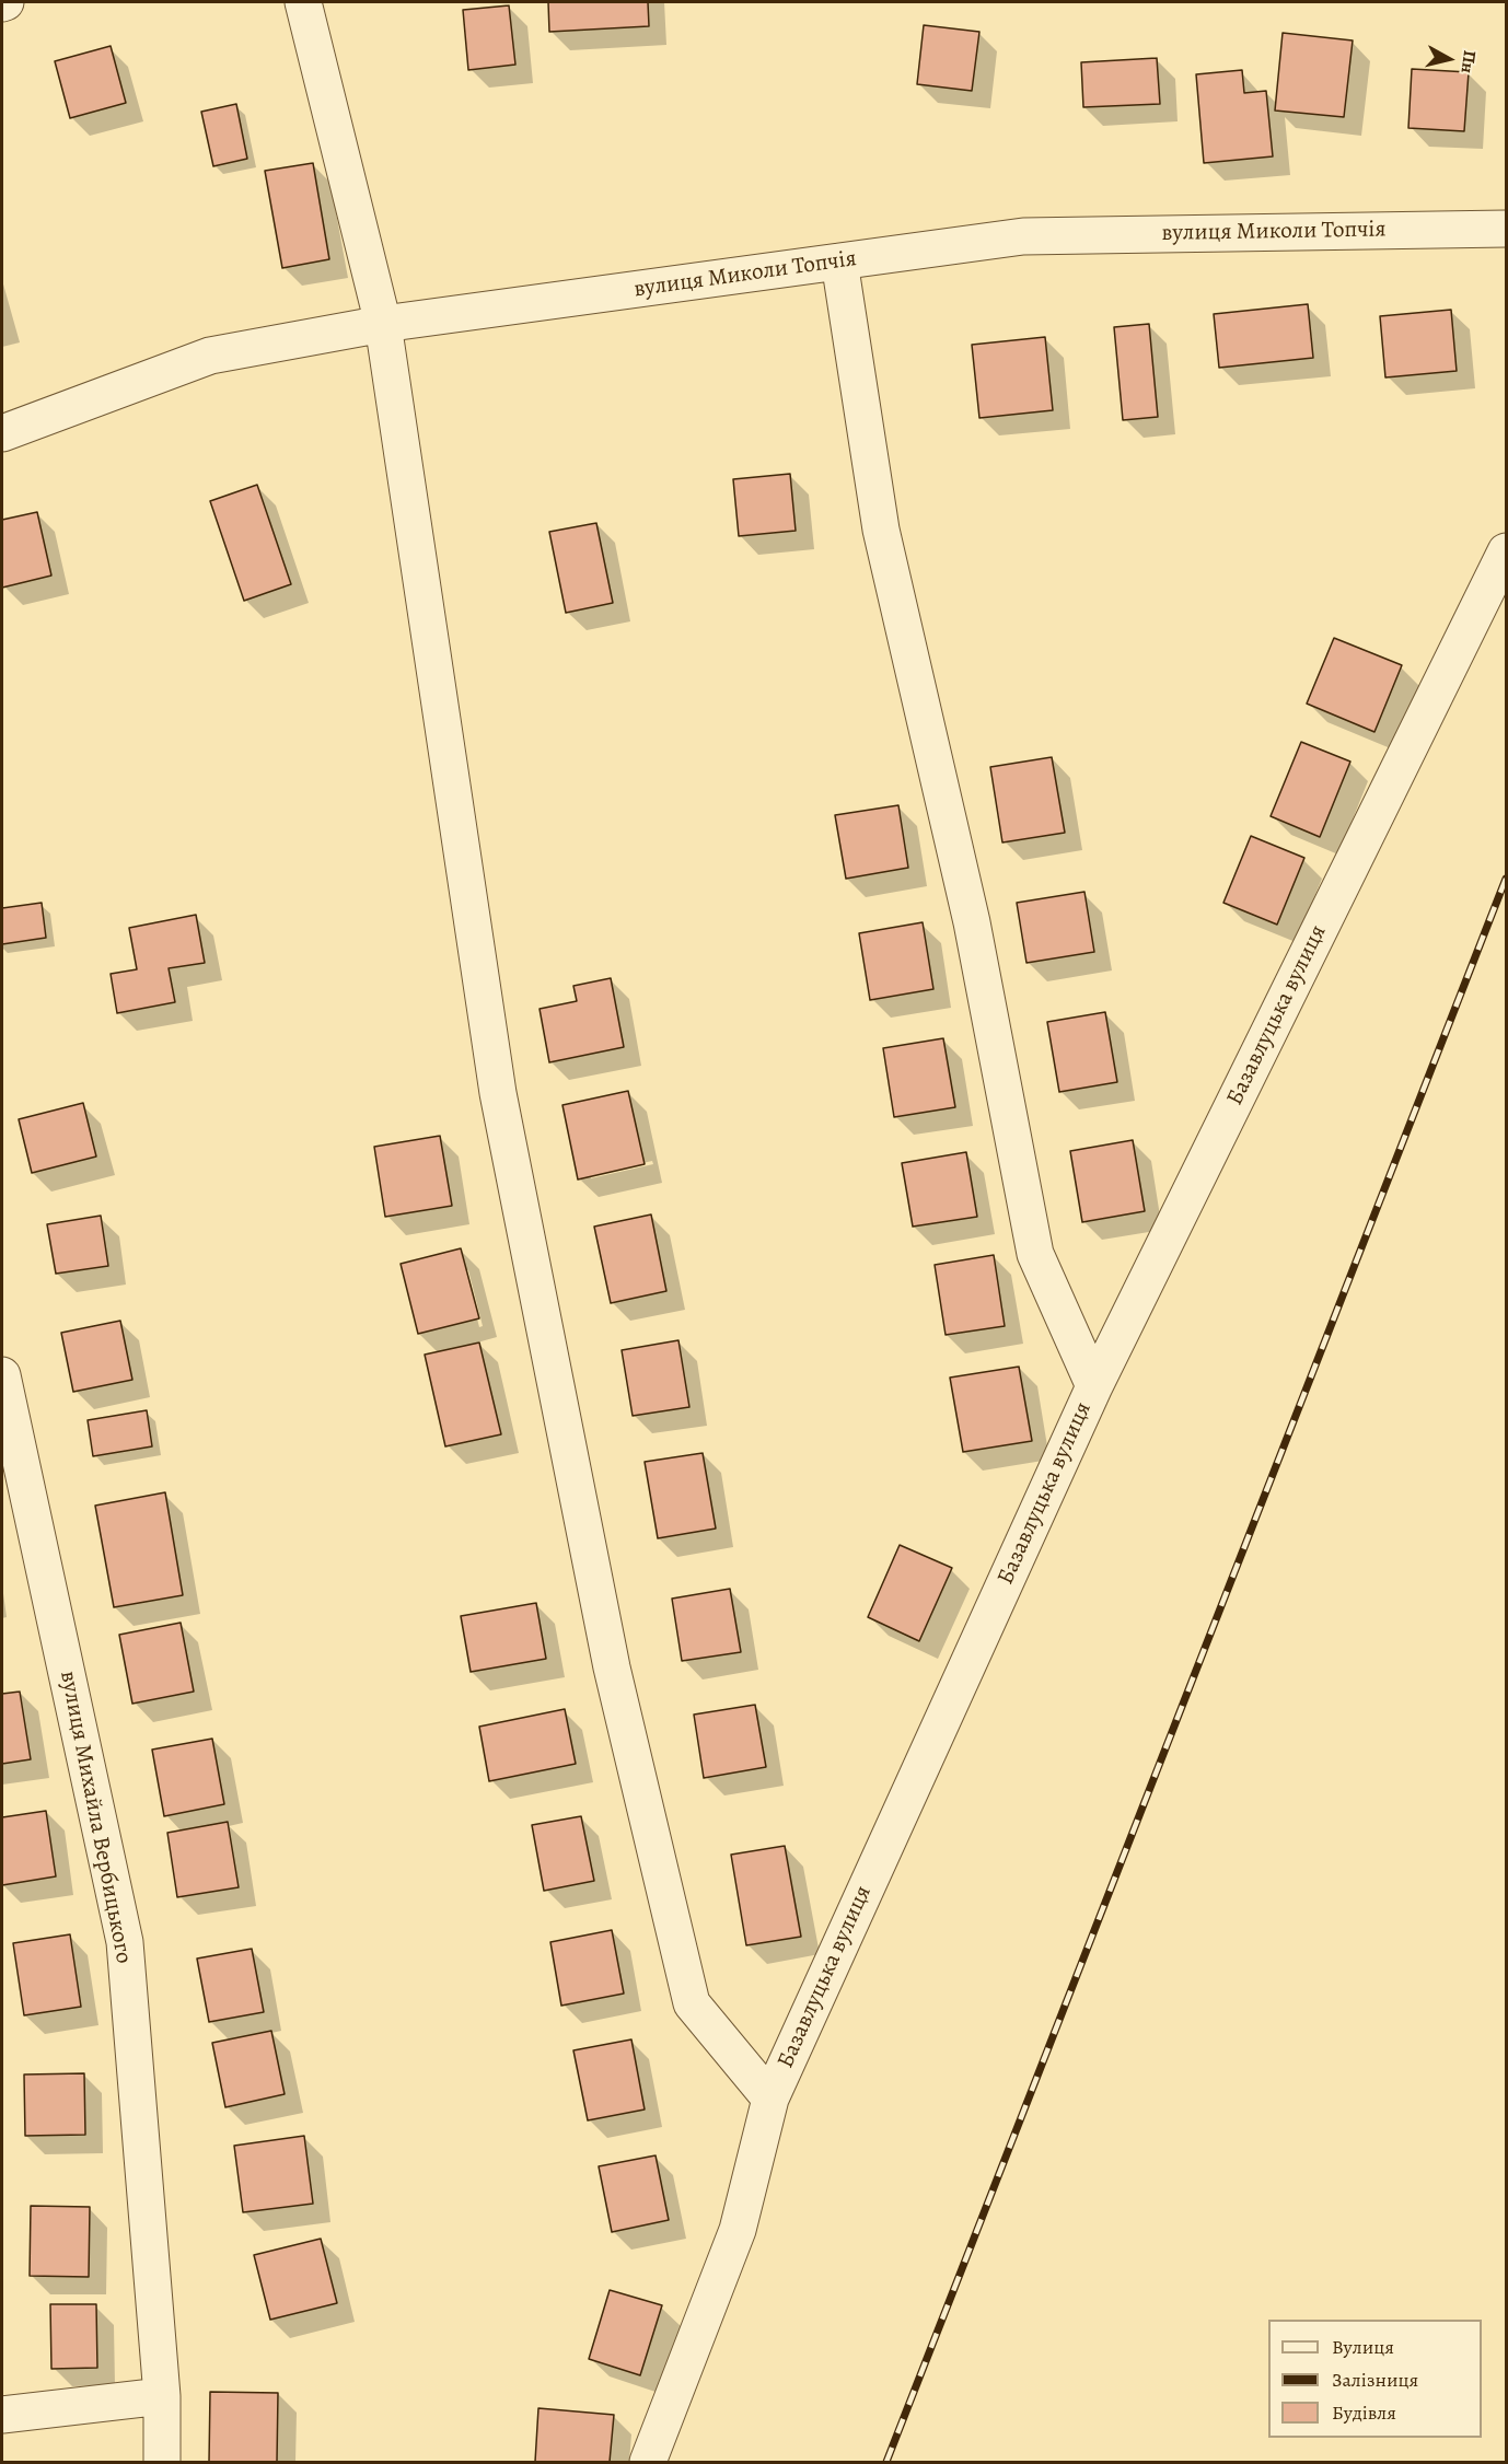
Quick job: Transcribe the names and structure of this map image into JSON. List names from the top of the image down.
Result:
{
  "streets": {
    "street": ["вулиця Миколи Топчія", "Базавлуцька вулиця", "вулиця Михайла Вербицького"]
  },
  "legend": ["Вулиця", "Залізниця", "Будівля"],
  "north": "right"
}
